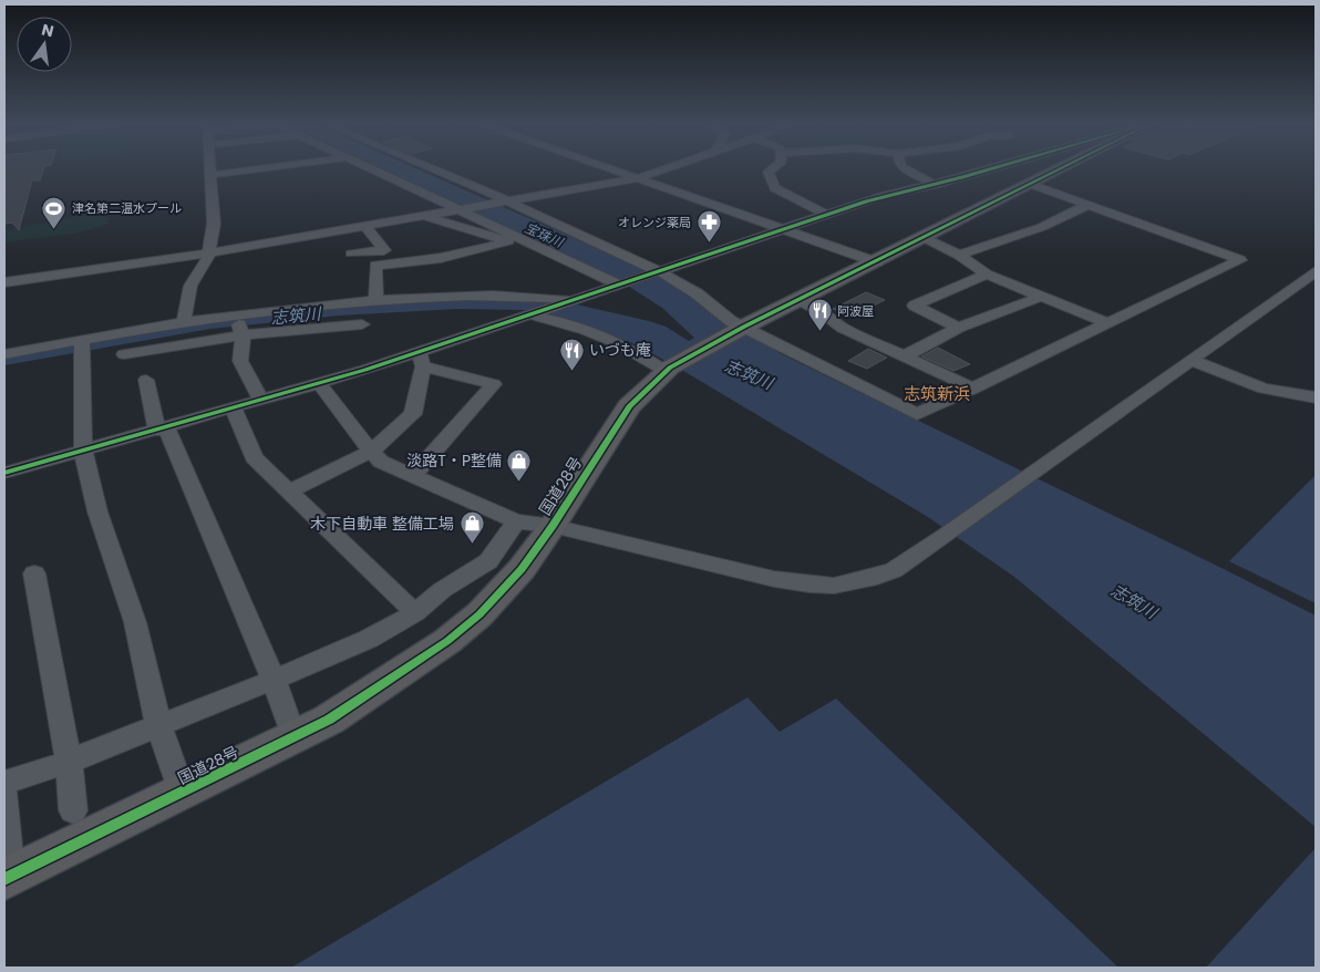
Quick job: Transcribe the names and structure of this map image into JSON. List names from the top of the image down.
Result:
{
  "streets": {
    "highway": ["国道28号"]
  },
  "districts": ["志筑新浜"],
  "water": ["宝珠川", "志筑川"],
  "places": {
    "sports": ["津名第二温水プール"],
    "pharmacy": ["オレンジ薬局"],
    "restaurant": ["阿波屋", "いづも庵"],
    "shop": ["淡路T・P整備", "木下自動車 整備工場"]
  },
  "north": "top"
}
